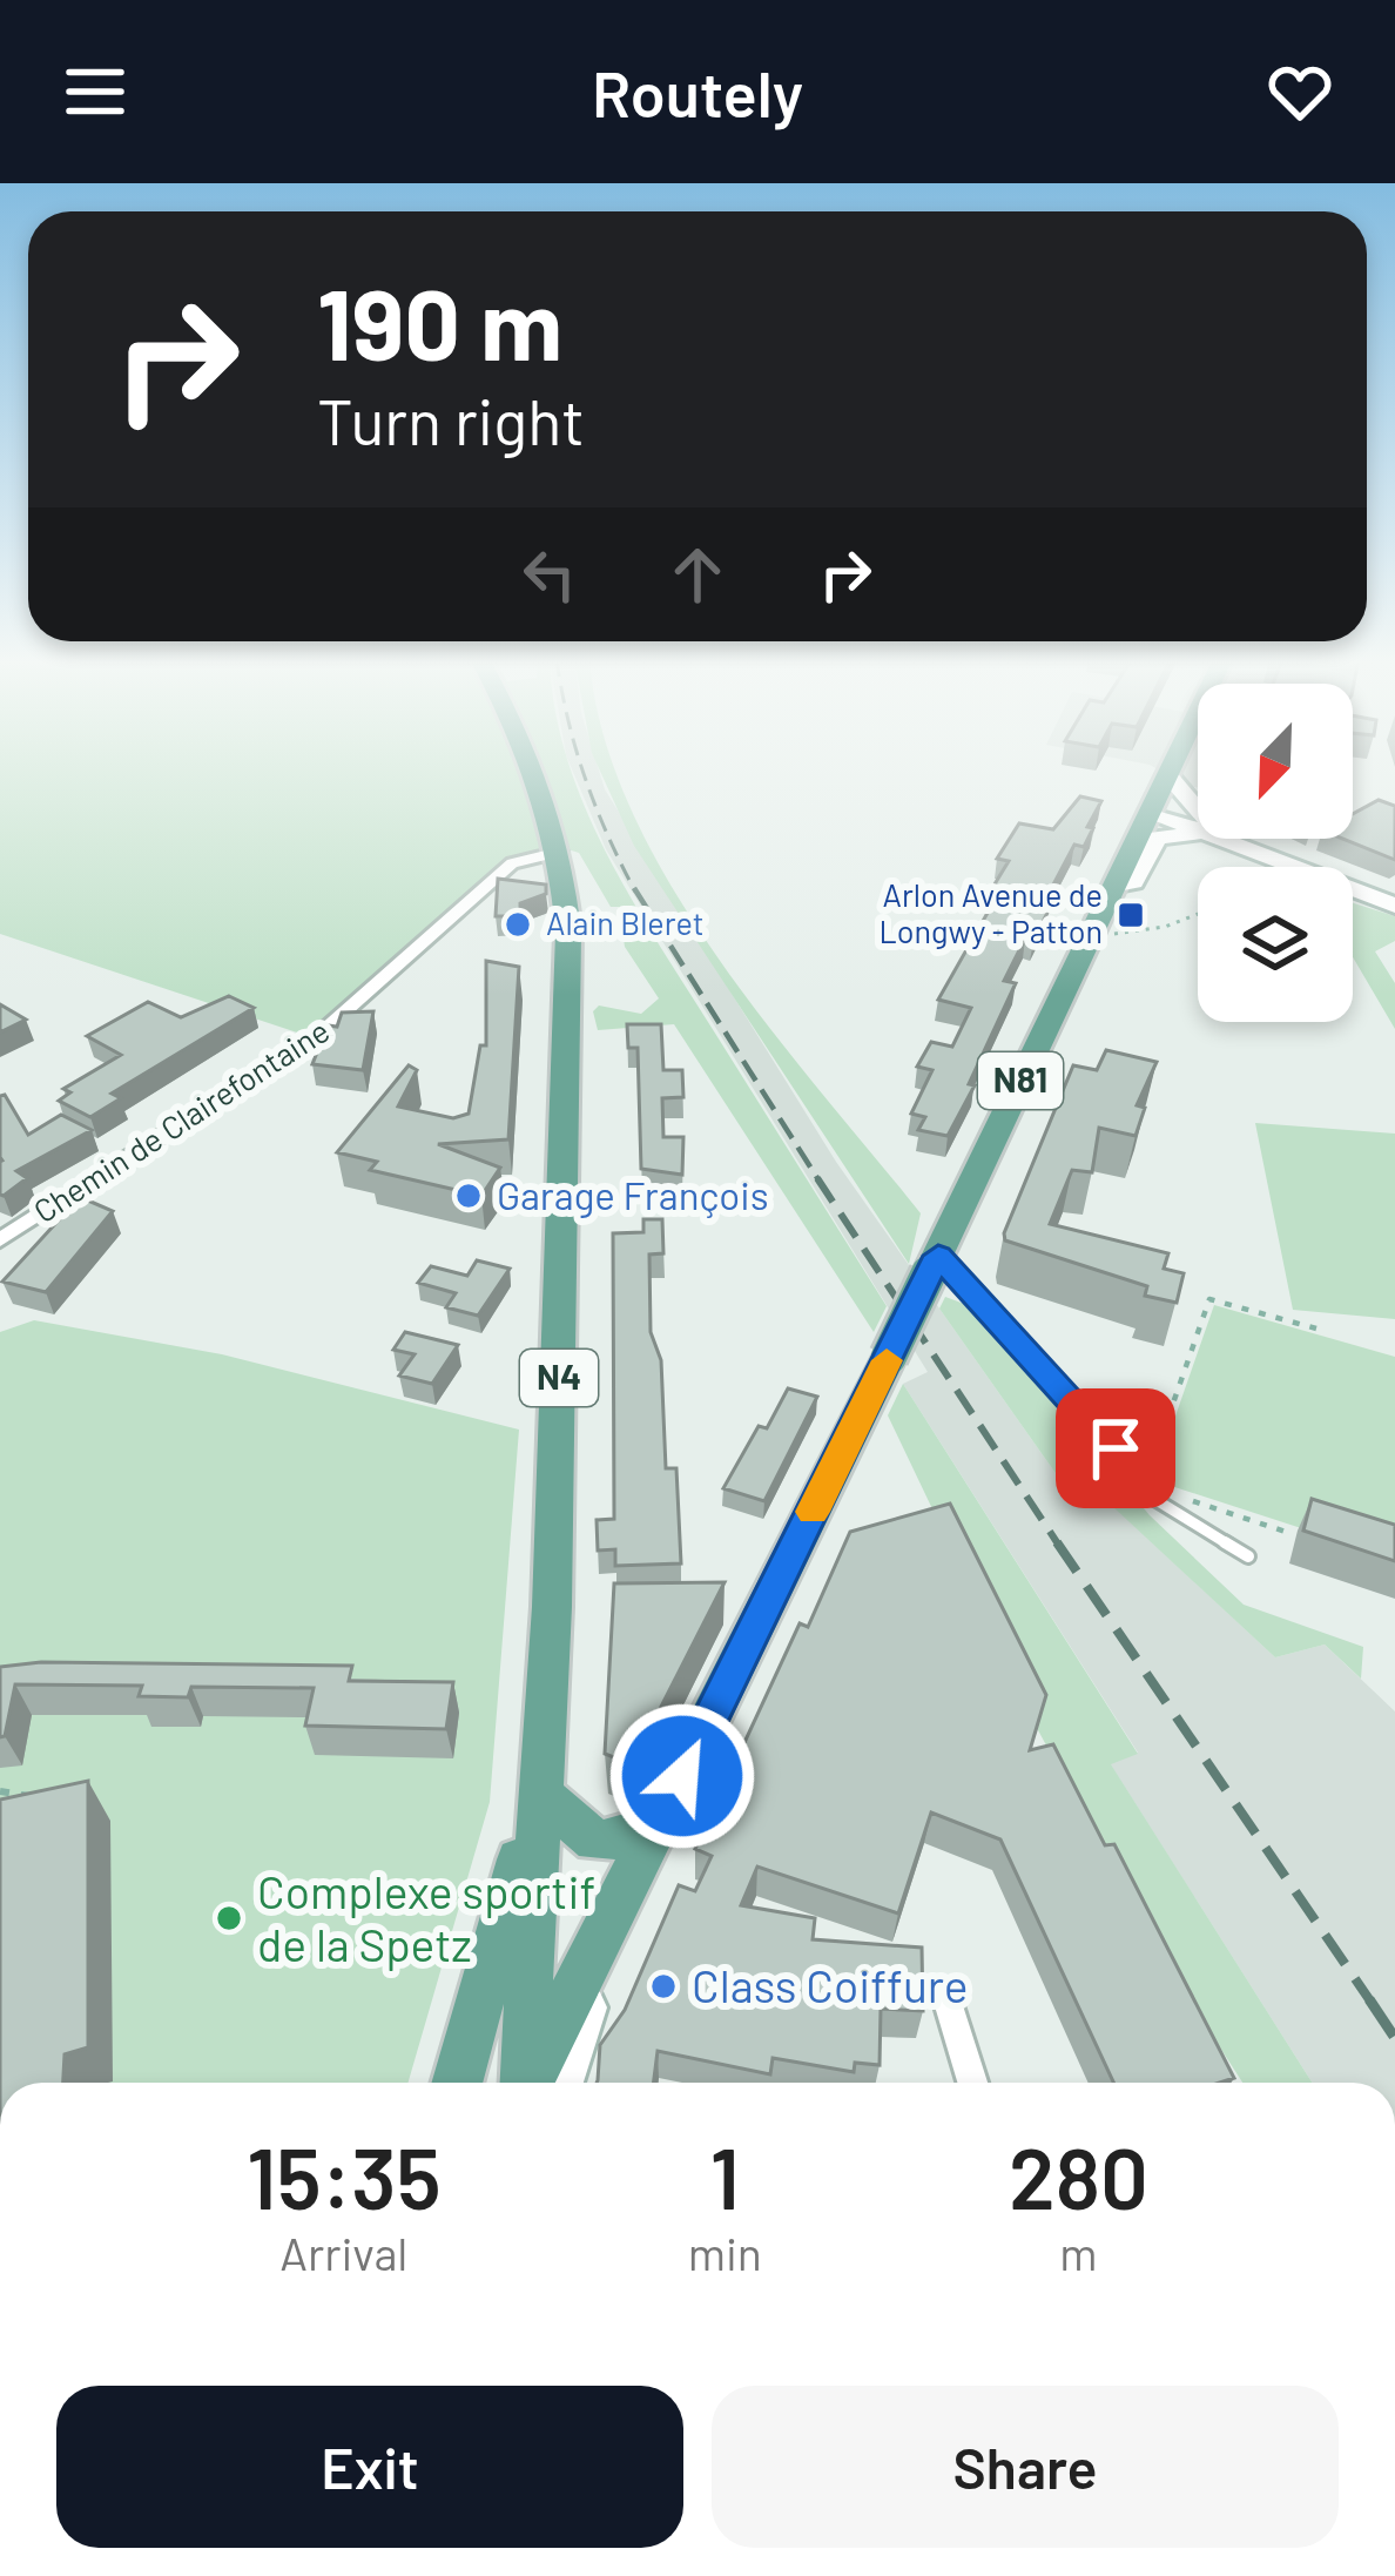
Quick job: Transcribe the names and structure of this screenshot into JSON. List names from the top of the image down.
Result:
{
  "streets": {
    "main road": ["N81", "N4"],
    "street": ["Chemin de Clairefontaine"]
  },
  "crossings": [
    ["Chemin de Clairefontaine", "N4"]
  ],
  "places": {
    "transit": ["Arlon Avenue de Longwy - Patton"],
    "other": [
      "Alain Bleret",
      "Garage François",
      "Complexe sportif de la Spetz",
      "Class Coiffure"
    ]
  },
  "north": "bottom left",
  "page": {
    "header": "Routely",
    "turn": ["190 m", "Turn right"],
    "eta": [
      "15:35",
      "Arrival",
      "1",
      "min",
      "280",
      "m"
    ],
    "buttons": ["Exit", "Share"]
  }
}
